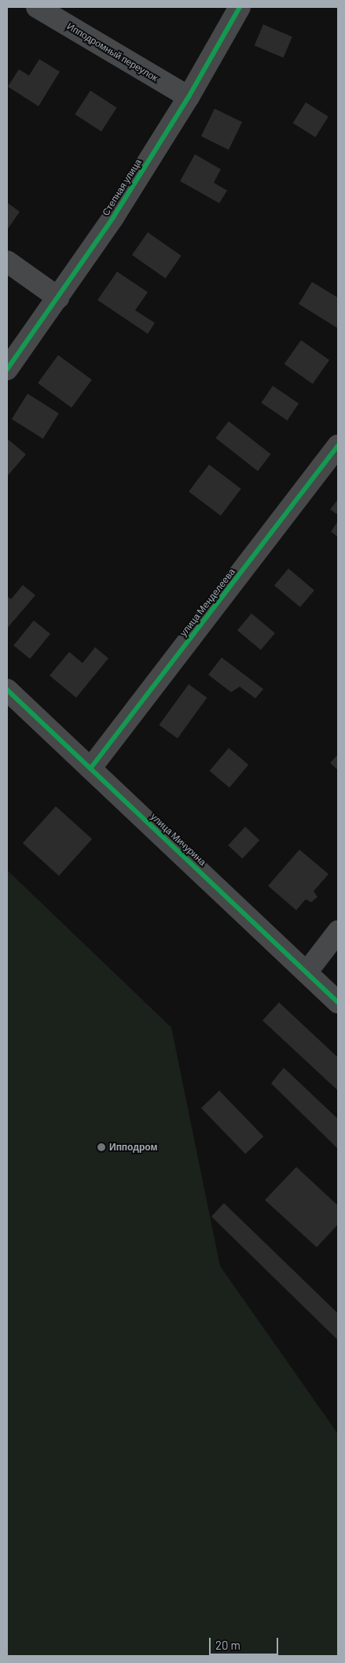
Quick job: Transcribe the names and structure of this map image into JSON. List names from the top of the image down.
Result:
{
  "streets": {
    "street": [
      "Ипподромный переулок",
      "Степная улица",
      "улица Менделеева",
      "улица Мичурина"
    ]
  },
  "crossings": [
    ["Ипподромный переулок", "Степная улица"],
    ["улица Менделеева", "улица Мичурина"]
  ],
  "places": ["Ипподром"],
  "scale_bar": "20 m"
}
